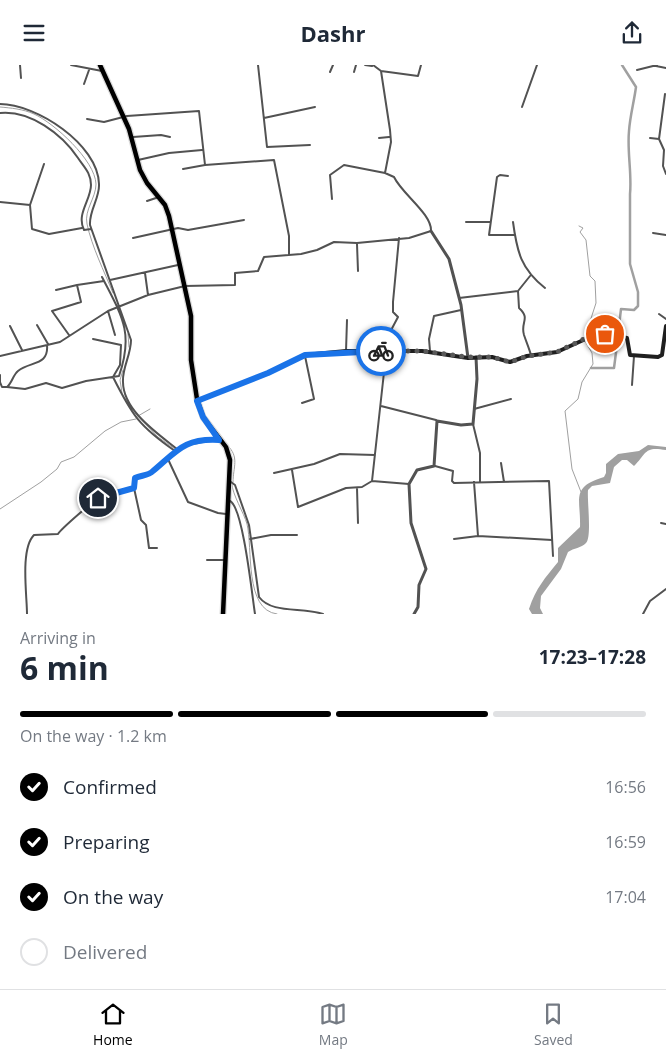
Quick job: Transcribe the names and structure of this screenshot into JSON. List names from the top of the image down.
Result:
{
  "page": {
    "header": "Dashr",
    "heading": ["6 min", "Arriving in", "17:23–17:28"],
    "bar": "On the way · 1.2 km",
    "list": [
      ["Confirmed", "16:56"],
      ["Preparing", "16:59"],
      ["On the way", "17:04"],
      "Delivered"
    ],
    "tabs": ["Home", "Map", "Saved"]
  }
}
